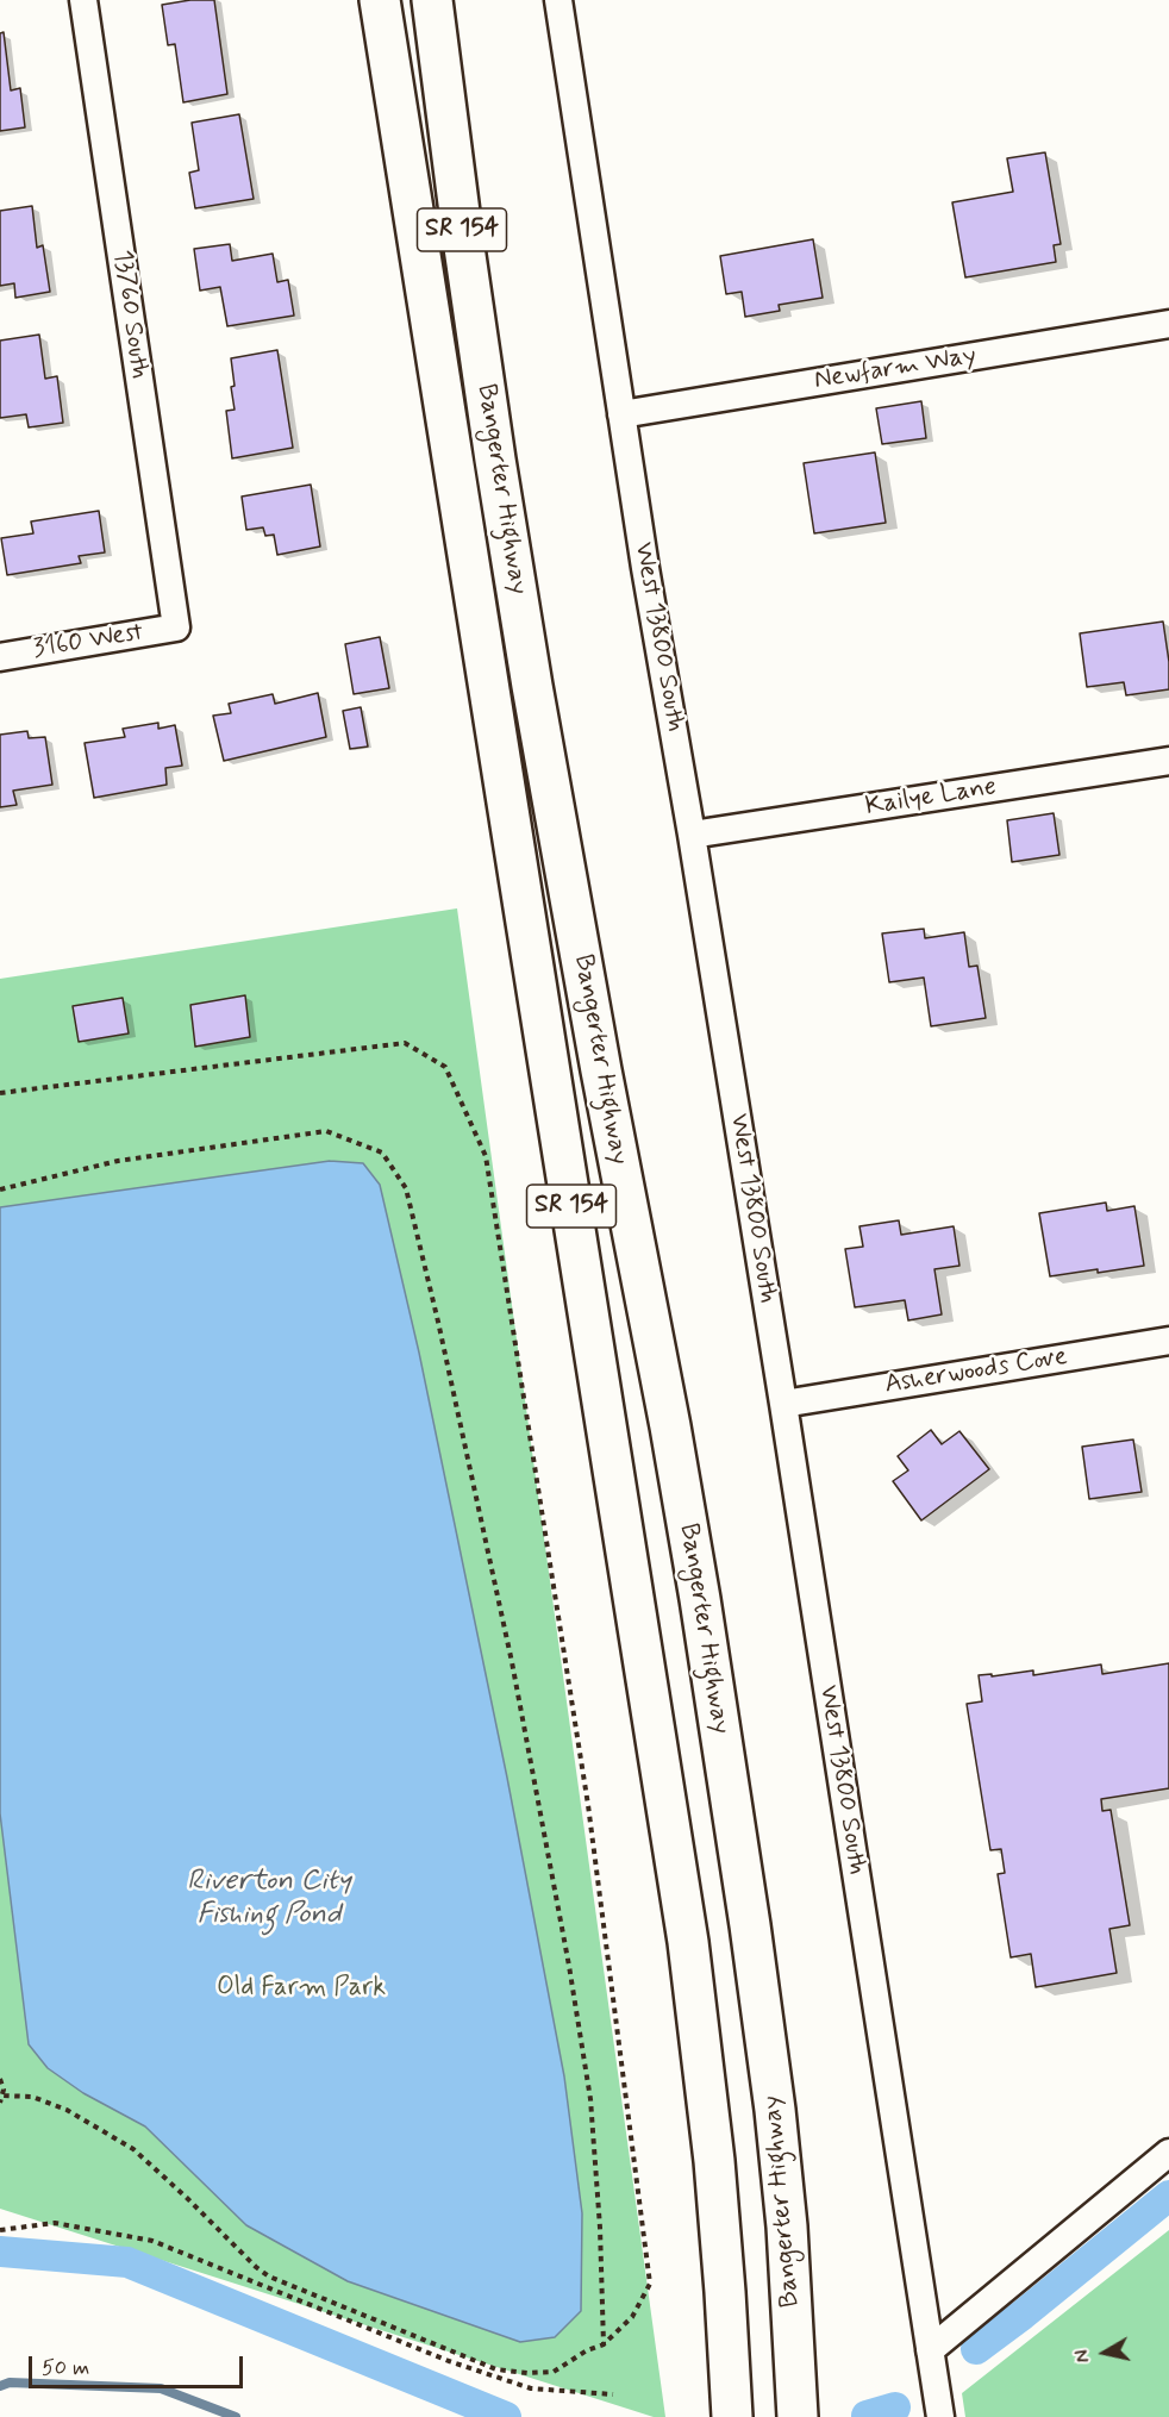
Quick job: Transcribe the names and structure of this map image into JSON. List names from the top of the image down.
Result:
{
  "streets": {
    "highway": ["SR 154", "Bangerter Highway"],
    "street": [
      "13760 South",
      "Newfarm Way",
      "West 13800 South",
      "3160 West",
      "Kailye Lane",
      "Asherwoods Cove"
    ]
  },
  "crossings": [
    ["13760 South", "3160 West"],
    ["Newfarm Way", "West 13800 South"],
    ["West 13800 South", "Kailye Lane"],
    ["West 13800 South", "Asherwoods Cove"]
  ],
  "water": ["Riverton City Fishing Pond"],
  "parks": ["Old Farm Park"],
  "scale_bar": "50 m",
  "north": "left"
}
